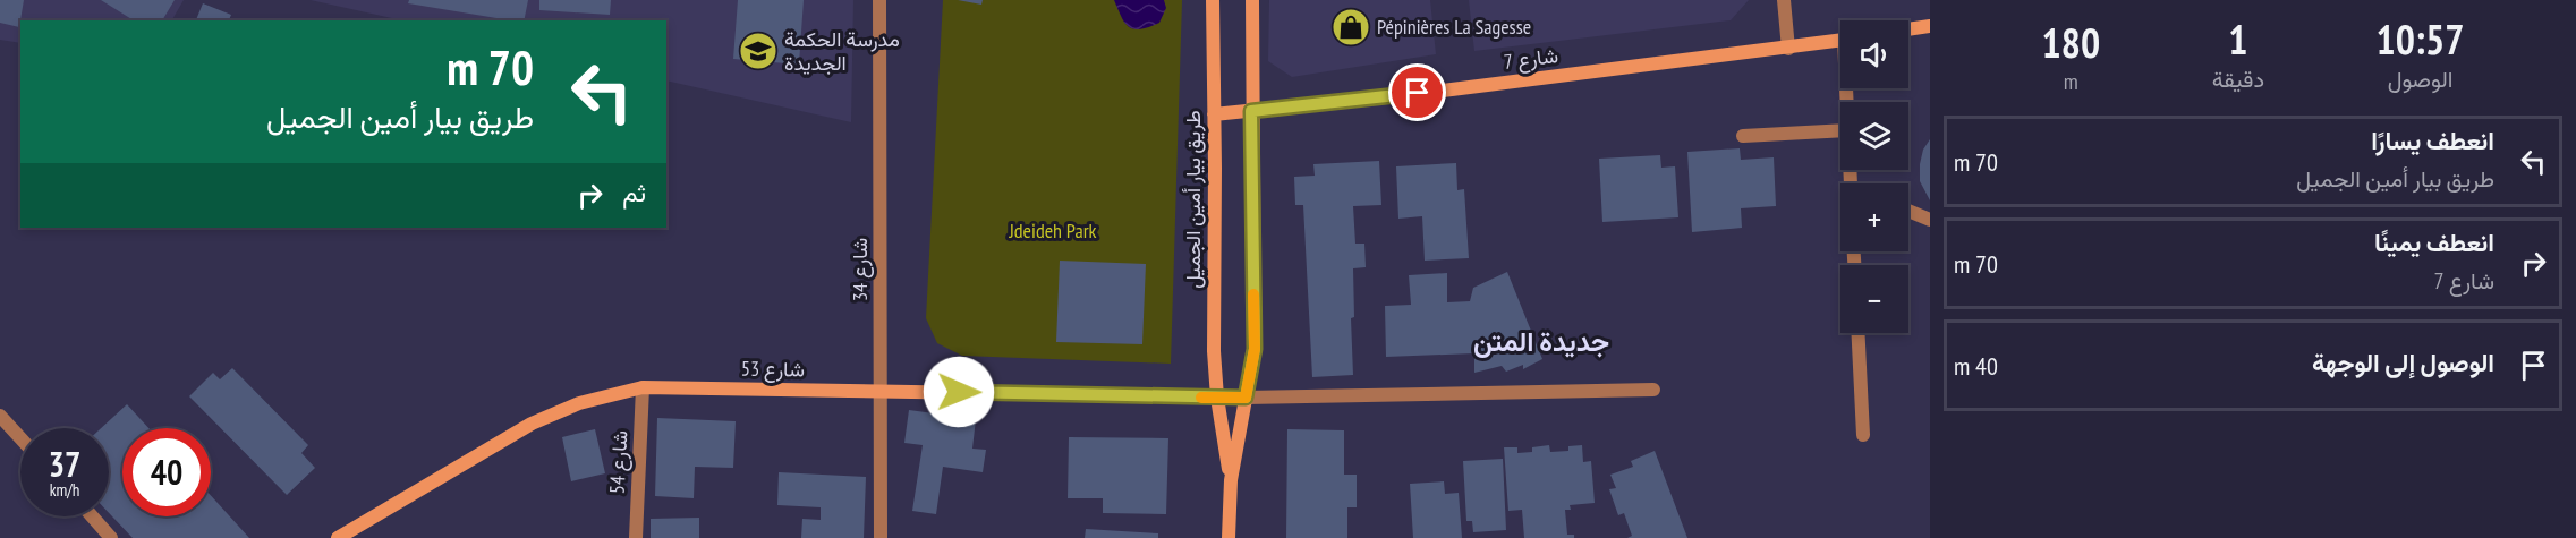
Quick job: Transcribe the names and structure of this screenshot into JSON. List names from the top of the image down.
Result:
{
  "streets": {
    "street": [
      "شارع 7",
      "طريق بيار أمين الجميل",
      "شارع 34",
      "شارع 53",
      "شارع 54"
    ]
  },
  "crossings": [
    ["شارع 7", "طريق بيار أمين الجميل"],
    ["طريق بيار أمين الجميل", "شارع 53"],
    ["شارع 34", "شارع 53"],
    ["شارع 53", "شارع 54"]
  ],
  "districts": ["جديدة المتن"],
  "parks": ["Jdeideh Park"],
  "places": {
    "shop": ["Pépinières La Sagesse"],
    "school or university": ["مدرسة الحكمة الجديدة"]
  },
  "page": {
    "eta": [
      "10:57",
      "الوصول",
      "1",
      "دقيقة",
      "180",
      "m"
    ],
    "map_buttons": ["+", "−"],
    "turn": ["70 m", "طريق بيار أمين الجميل"],
    "list": [
      {
        "name": "انعطف يسارًا",
        "note": "طريق بيار أمين الجميل",
        "value": "70 m"
      },
      {
        "name": "انعطف يمينًا",
        "note": "شارع 7",
        "value": "70 m"
      },
      {
        "name": "الوصول إلى الوجهة",
        "value": "40 m"
      }
    ],
    "then": "ثم",
    "speed": "37 km/h",
    "limit": "40"
  }
}
